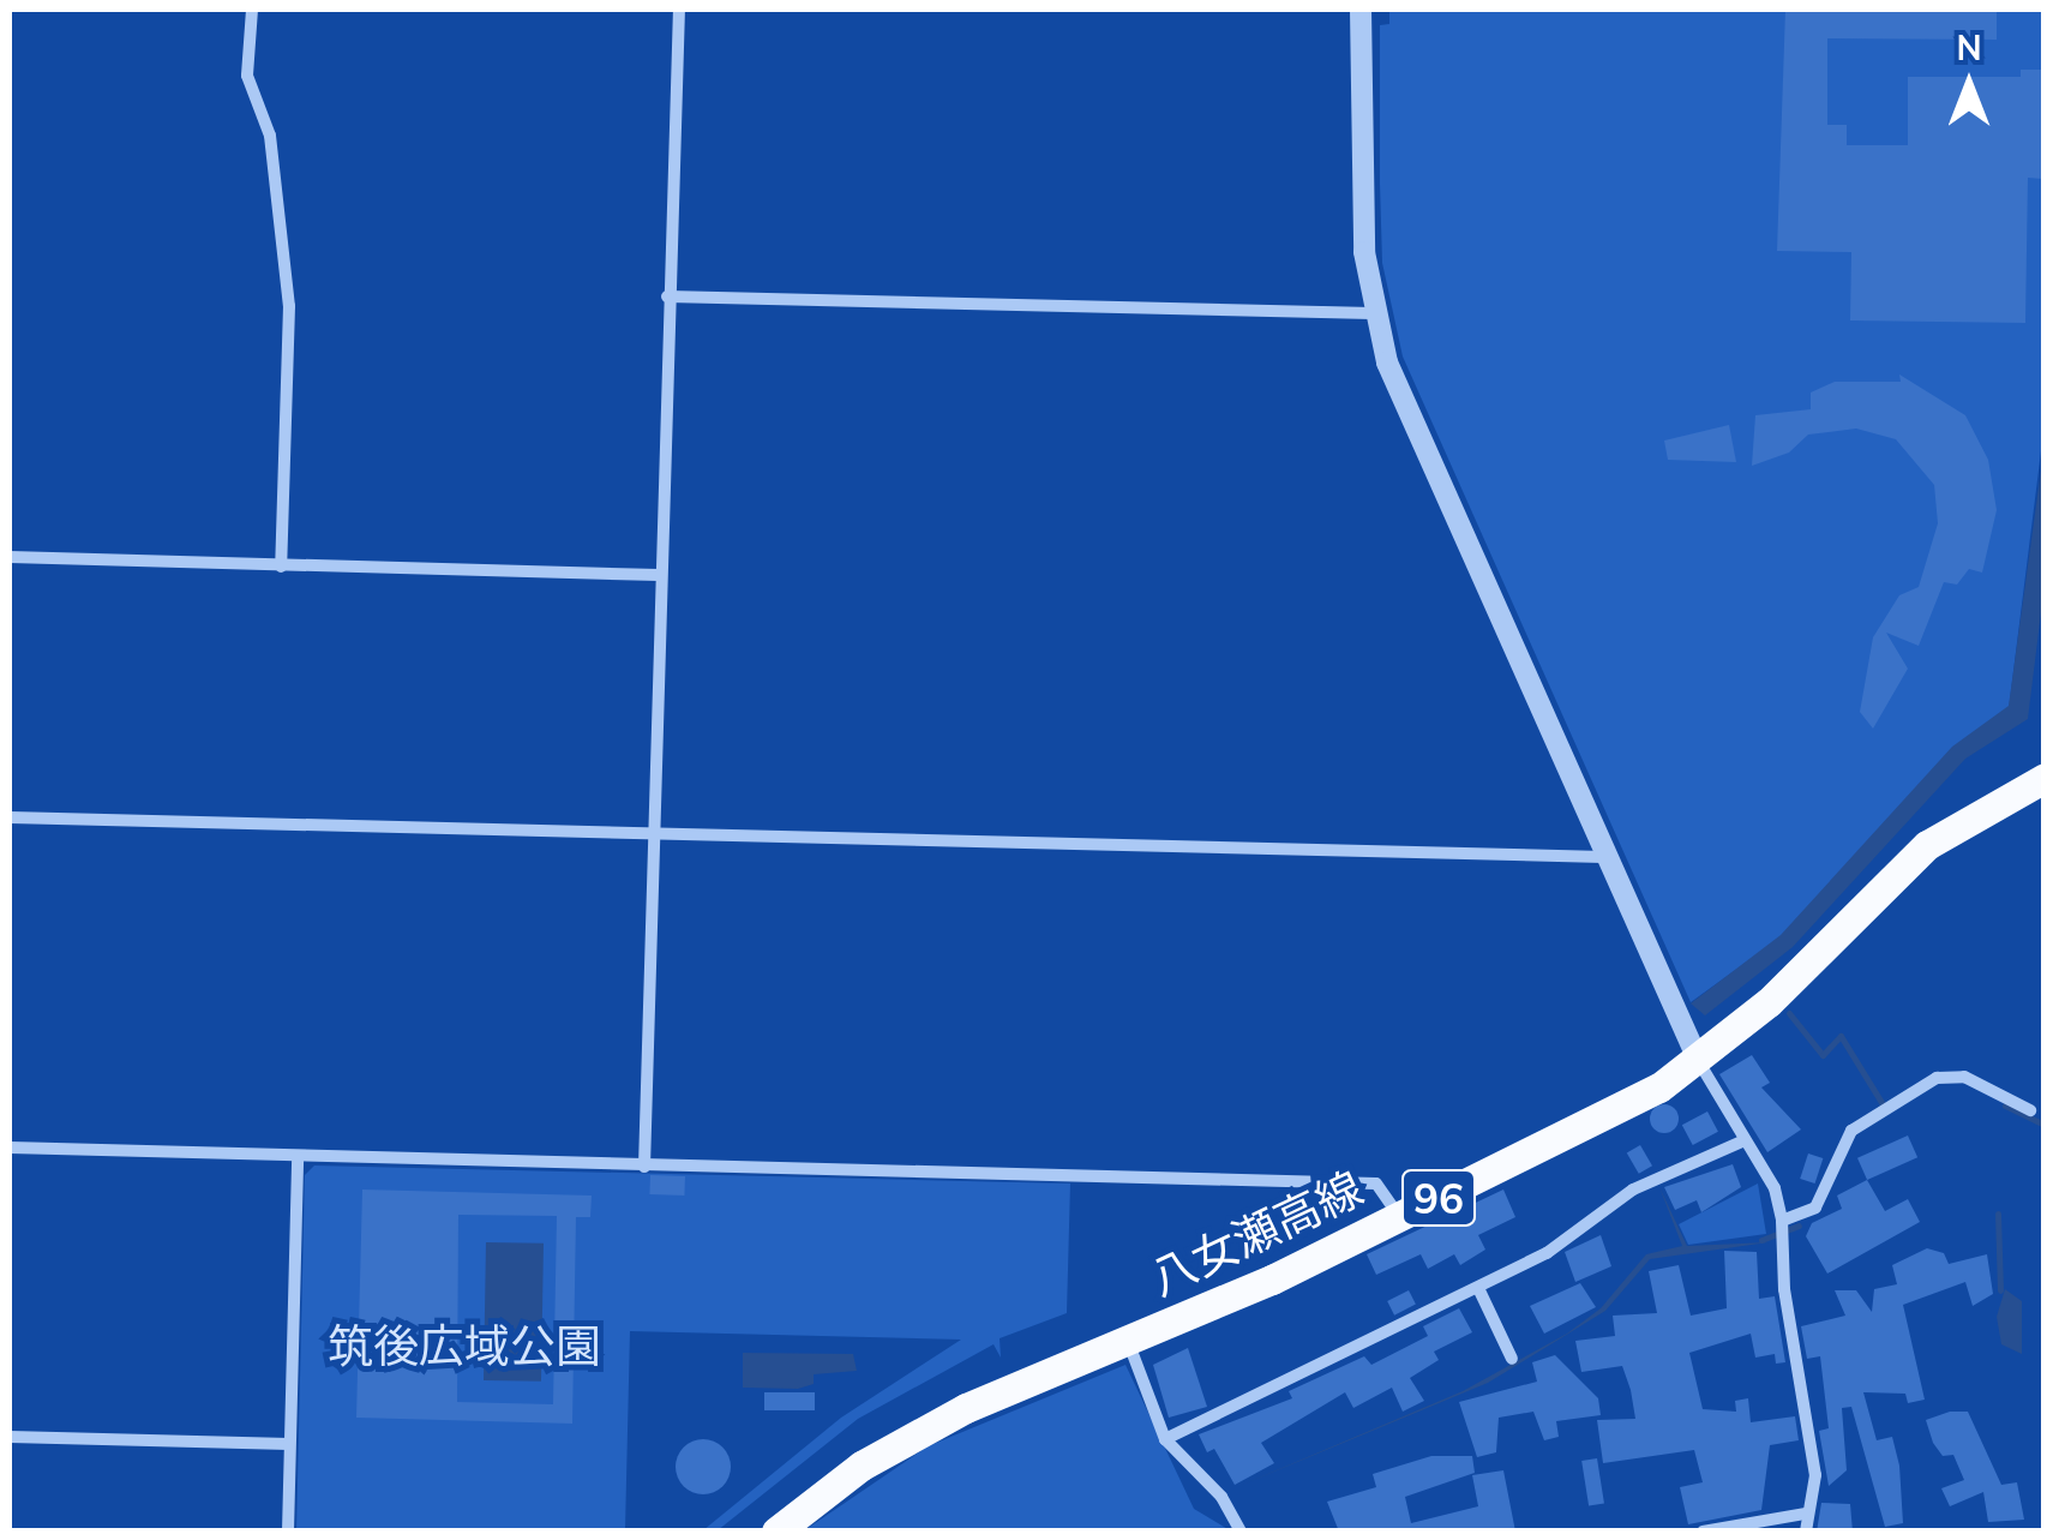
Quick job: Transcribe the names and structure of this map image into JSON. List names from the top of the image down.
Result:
{
  "streets": {
    "main road": ["96", "八女瀬高線"]
  },
  "parks": ["筑後広域公園"],
  "north": "top"
}
